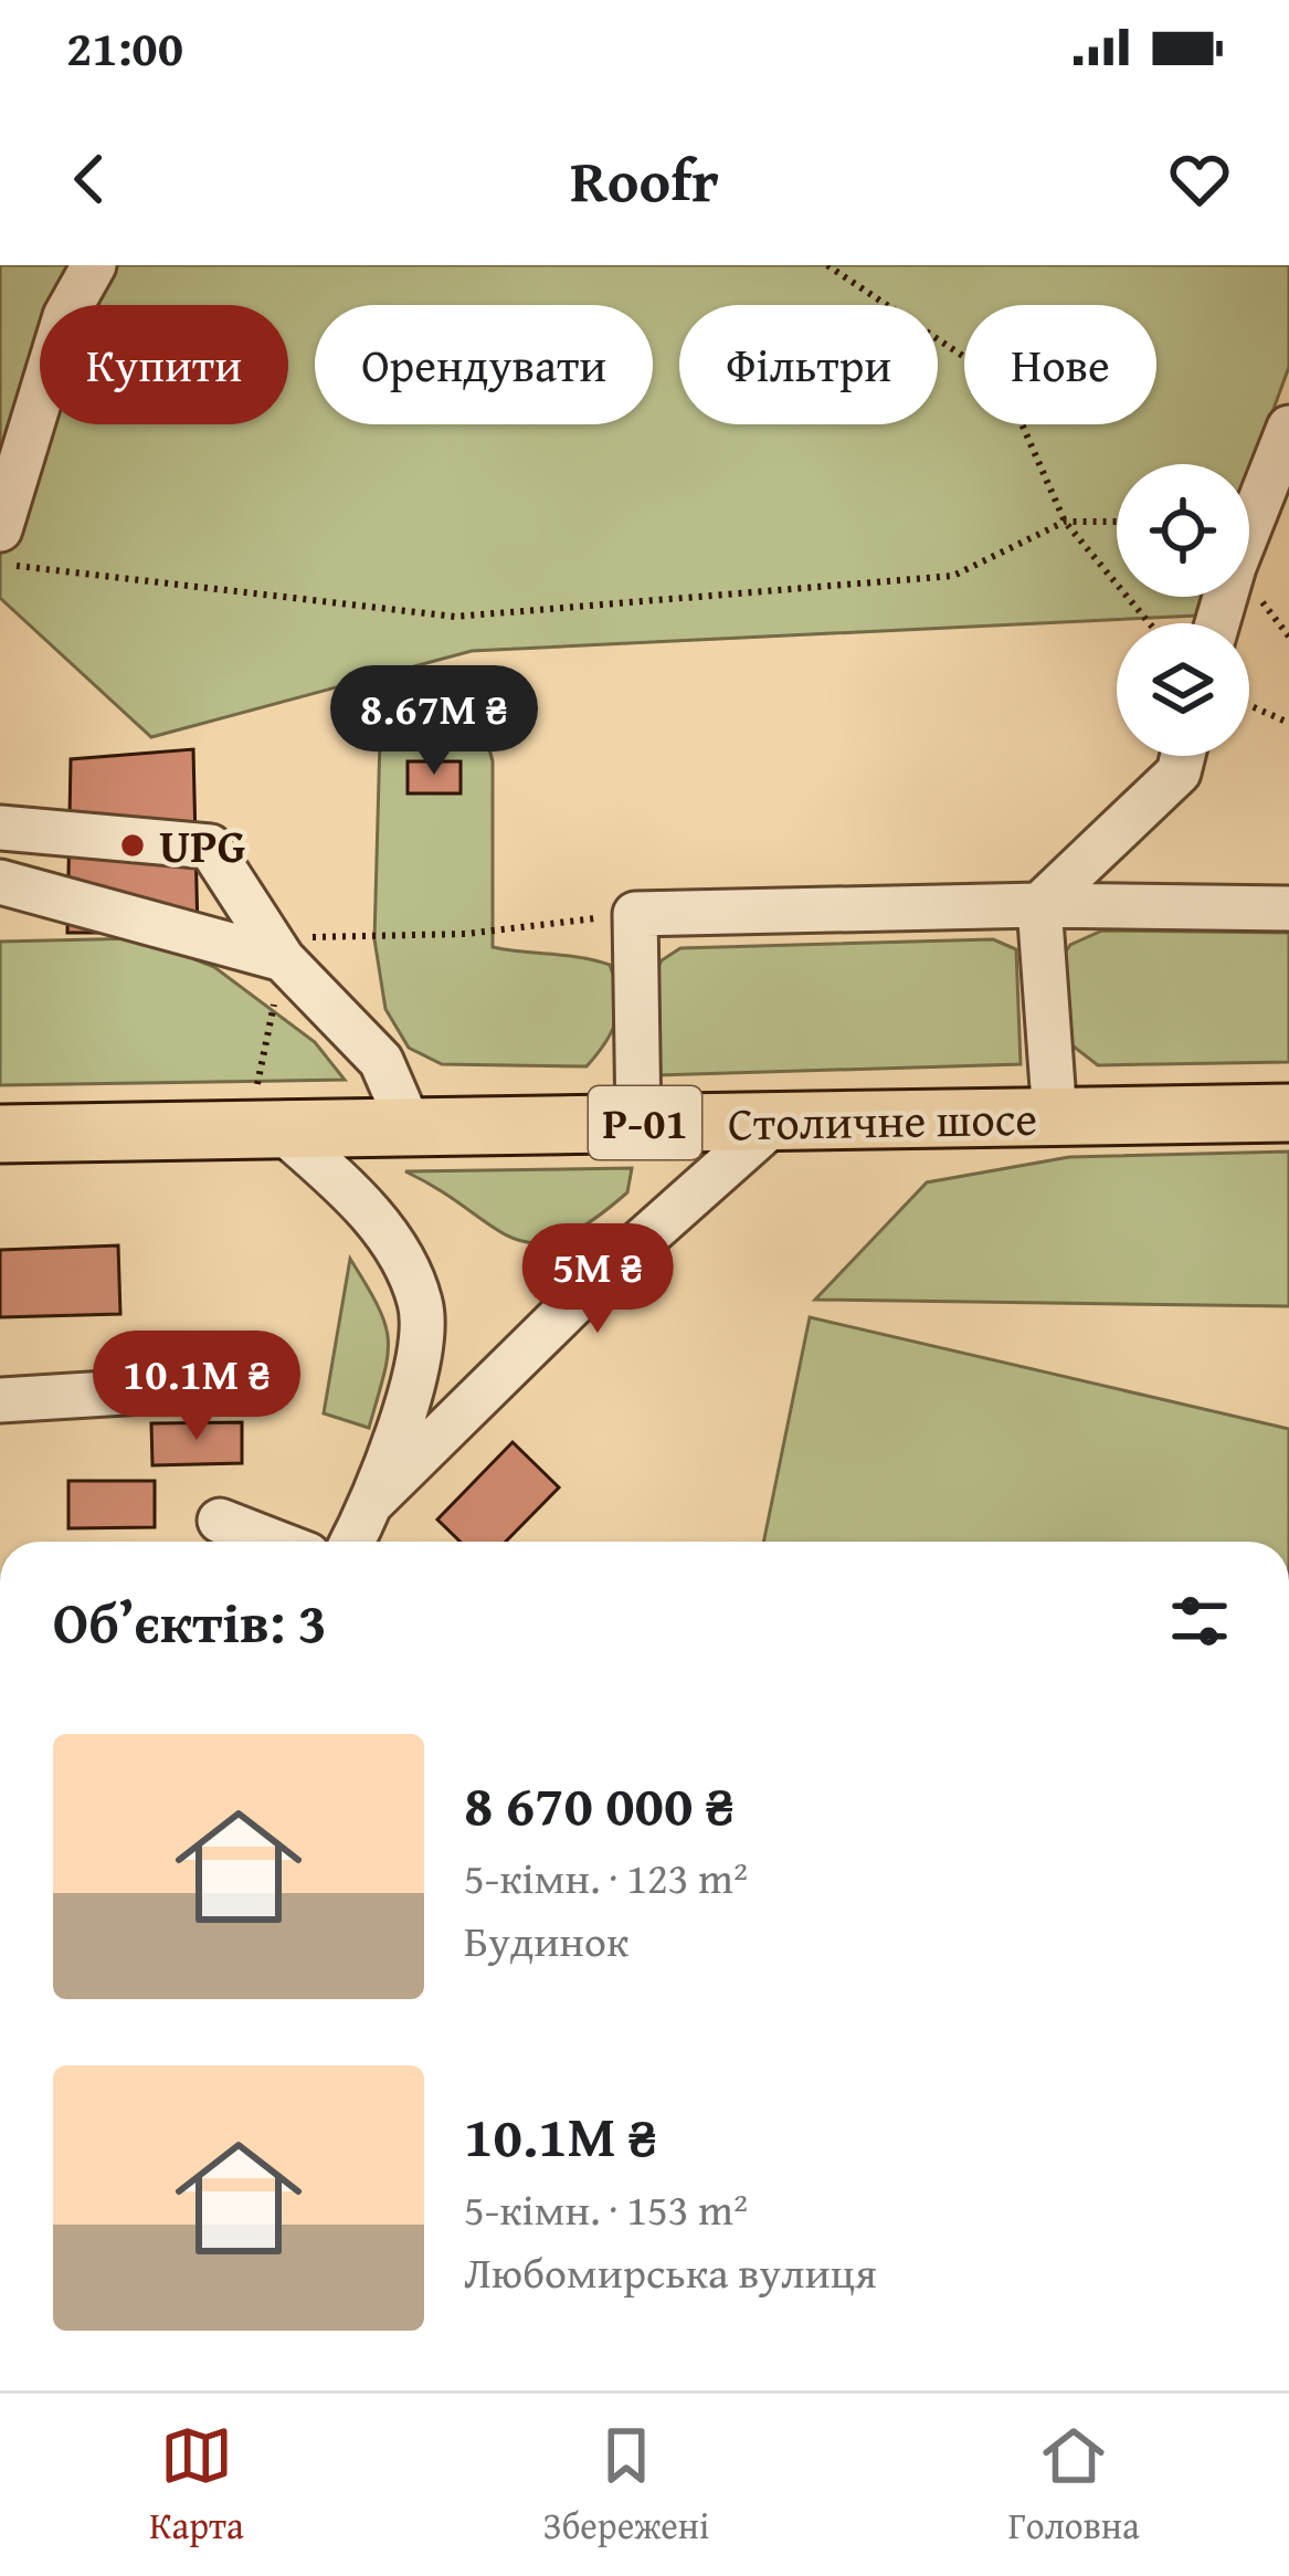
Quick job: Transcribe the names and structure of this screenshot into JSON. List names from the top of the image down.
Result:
{
  "streets": {
    "main road": ["Столичне шосе", "Р-01"]
  },
  "places": ["UPG"],
  "page": {
    "status": "21:00",
    "header": "Roofr",
    "chip": [
      "Купити",
      "Орендувати",
      "Фільтри",
      "Нове"
    ],
    "price": ["8.67M ₴", "5M ₴", "10.1M ₴"],
    "heading": "Об’єктів: 3",
    "list": [
      {
        "name": "8 670 000 ₴",
        "note": "5-кімн. · 123 m² · Будинок"
      },
      {
        "name": "10.1M ₴",
        "note": "5-кімн. · 153 m² · Любомирська вулиця"
      }
    ],
    "tabs": ["Карта", "Збережені", "Головна"]
  }
}
